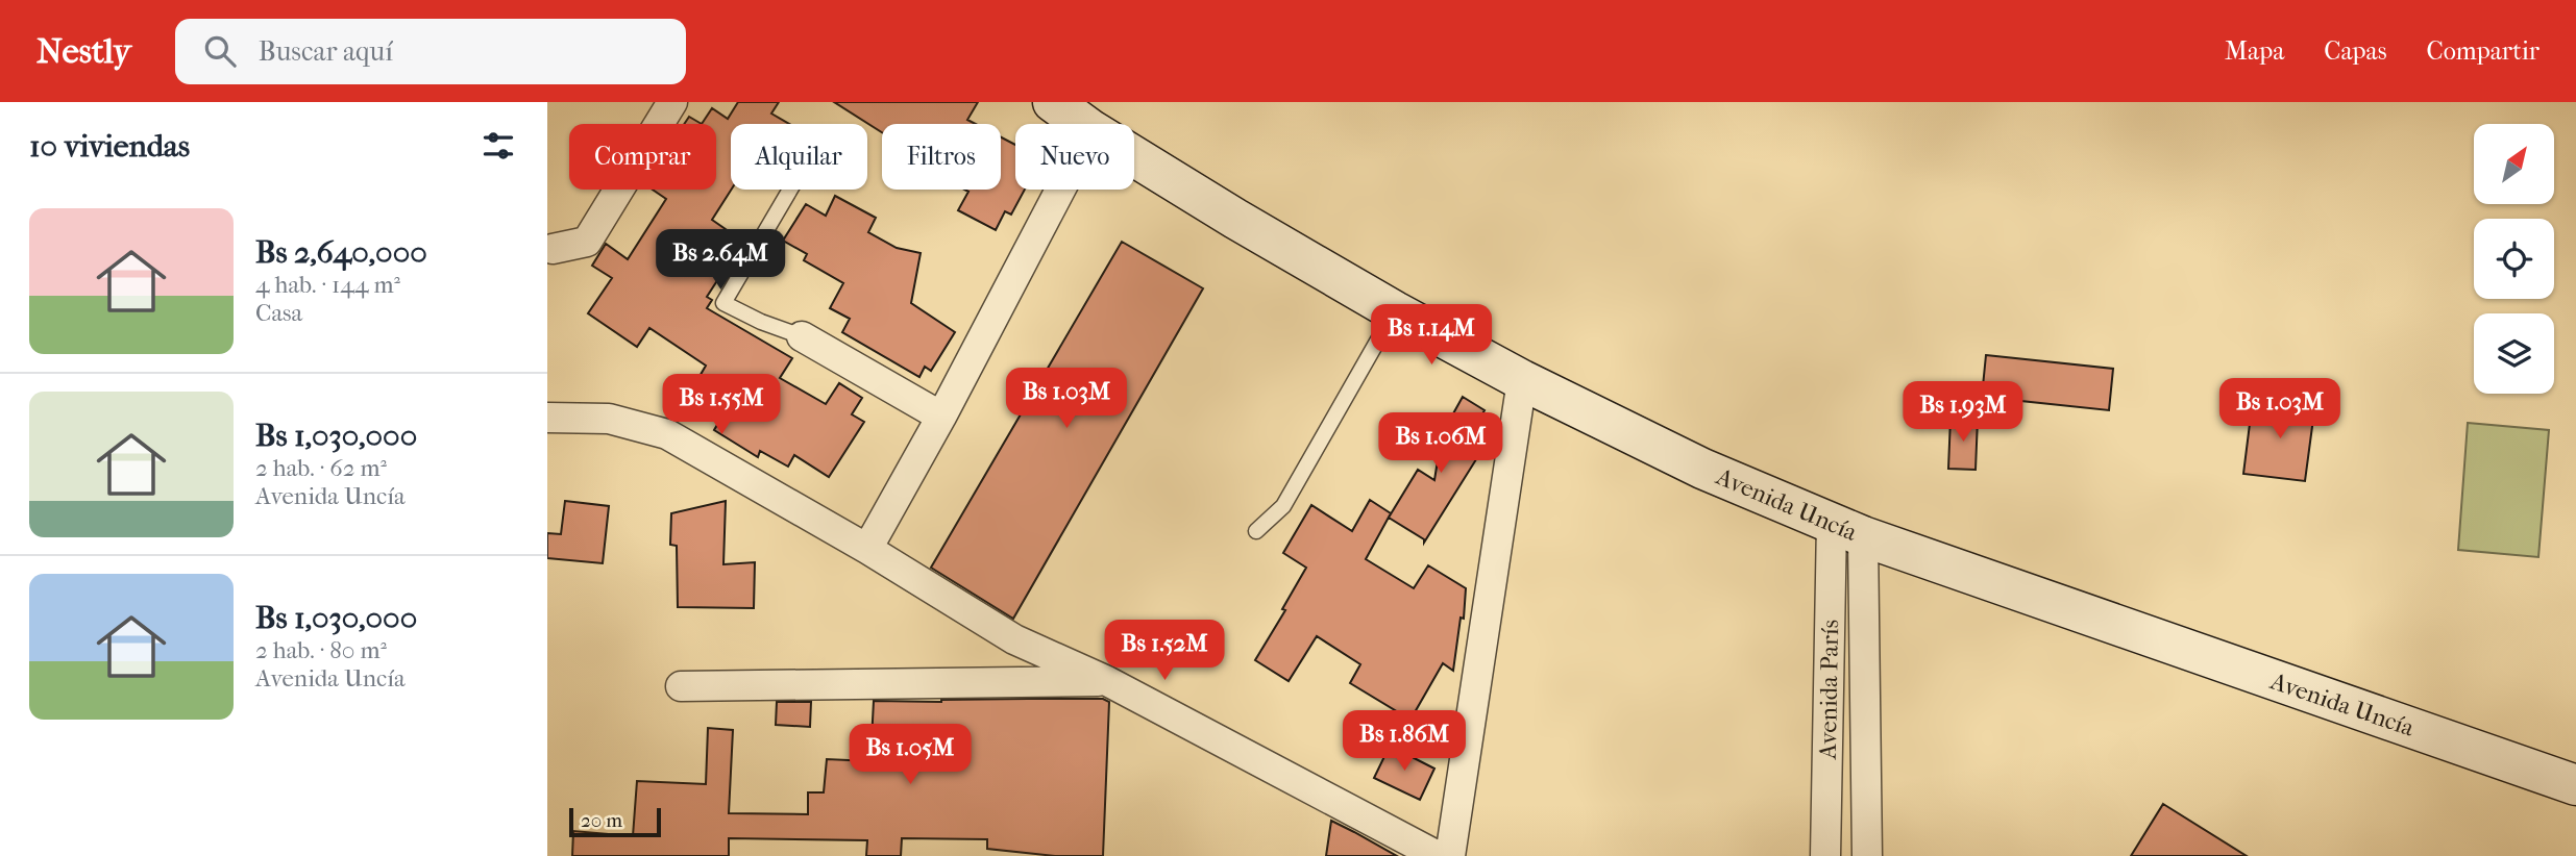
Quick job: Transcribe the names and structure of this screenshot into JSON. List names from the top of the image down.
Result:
{
  "streets": {
    "street": ["Avenida Uncía", "Avenida París"]
  },
  "crossings": [
    ["Avenida Uncía", "Avenida París"]
  ],
  "scale_bar": "20 m",
  "north": "top right",
  "page": {
    "header": "Nestly",
    "search": "Buscar aquí",
    "nav": ["Mapa", "Capas", "Compartir"],
    "heading": "10 viviendas",
    "chip": [
      "Comprar",
      "Alquilar",
      "Filtros",
      "Nuevo"
    ],
    "list": [
      {
        "name": "Bs 2,640,000",
        "note": "4 hab. · 144 m² · Casa"
      },
      {
        "name": "Bs 1,030,000",
        "note": "2 hab. · 62 m² · Avenida Uncía"
      },
      {
        "name": "Bs 1,030,000",
        "note": "2 hab. · 80 m² · Avenida Uncía"
      }
    ],
    "price": [
      "Bs 2.64M",
      "Bs 1.14M",
      "Bs 1.03M",
      "Bs 1.55M",
      "Bs 1.03M",
      "Bs 1.93M",
      "Bs 1.06M",
      "Bs 1.52M",
      "Bs 1.86M",
      "Bs 1.05M"
    ],
    "scale": "20 m"
  }
}
